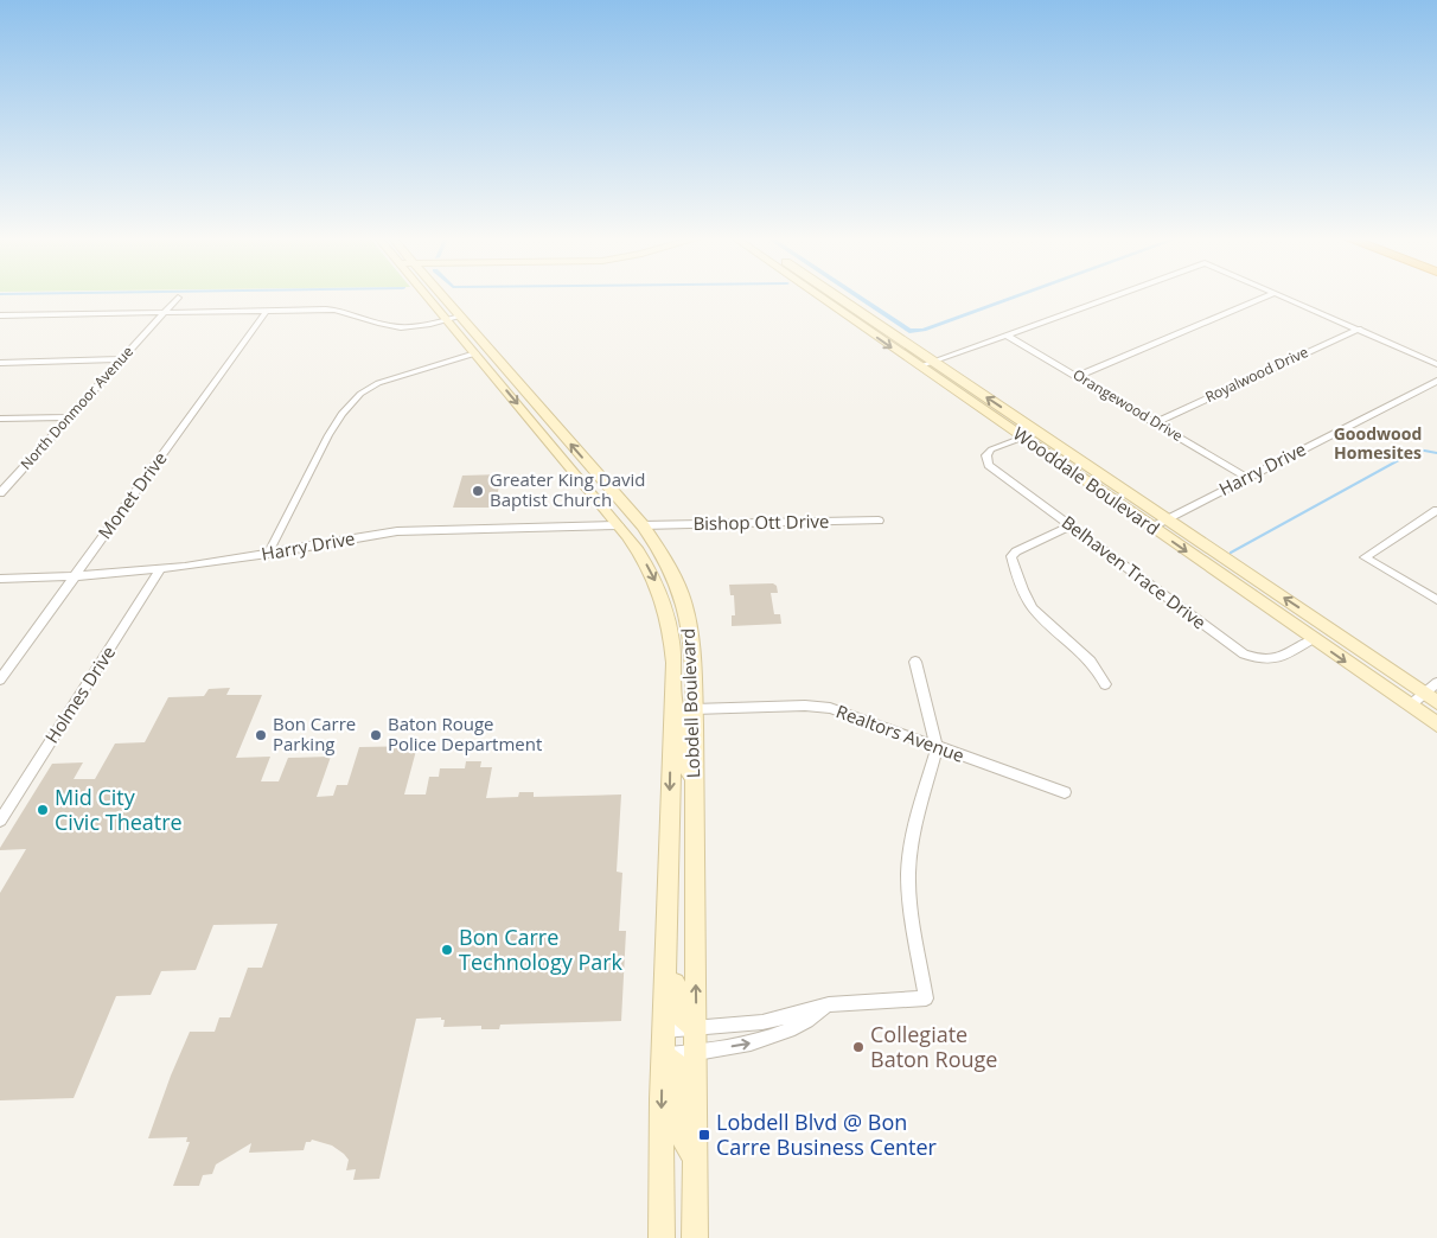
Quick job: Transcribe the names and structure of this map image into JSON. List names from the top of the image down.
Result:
{
  "streets": {
    "main road": ["Wooddale Boulevard", "Lobdell Boulevard"],
    "street": [
      "Royalwood Drive",
      "Orangewood Drive",
      "North Donmoor Avenue",
      "Harry Drive",
      "Monet Drive",
      "Bishop Ott Drive",
      "Belhaven Trace Drive",
      "Holmes Drive",
      "Realtors Avenue"
    ]
  },
  "crossings": [
    ["Royalwood Drive", "Orangewood Drive"],
    ["Orangewood Drive", "Harry Drive"],
    ["Harry Drive", "Wooddale Boulevard"],
    ["Harry Drive", "Monet Drive"],
    ["Harry Drive", "Holmes Drive"],
    ["Harry Drive", "Lobdell Boulevard"],
    ["Wooddale Boulevard", "Belhaven Trace Drive"],
    ["Bishop Ott Drive", "Lobdell Boulevard"],
    ["Lobdell Boulevard", "Realtors Avenue"]
  ],
  "districts": ["Goodwood Homesites"],
  "places": {
    "other": [
      "Greater King David Baptist Church",
      "Bon Carre Parking",
      "Baton Rouge Police Department",
      "Mid City Civic Theatre",
      "Bon Carre Technology Park",
      "Collegiate Baton Rouge"
    ],
    "transit": ["Lobdell Blvd @ Bon Carre Business Center"]
  }
}
